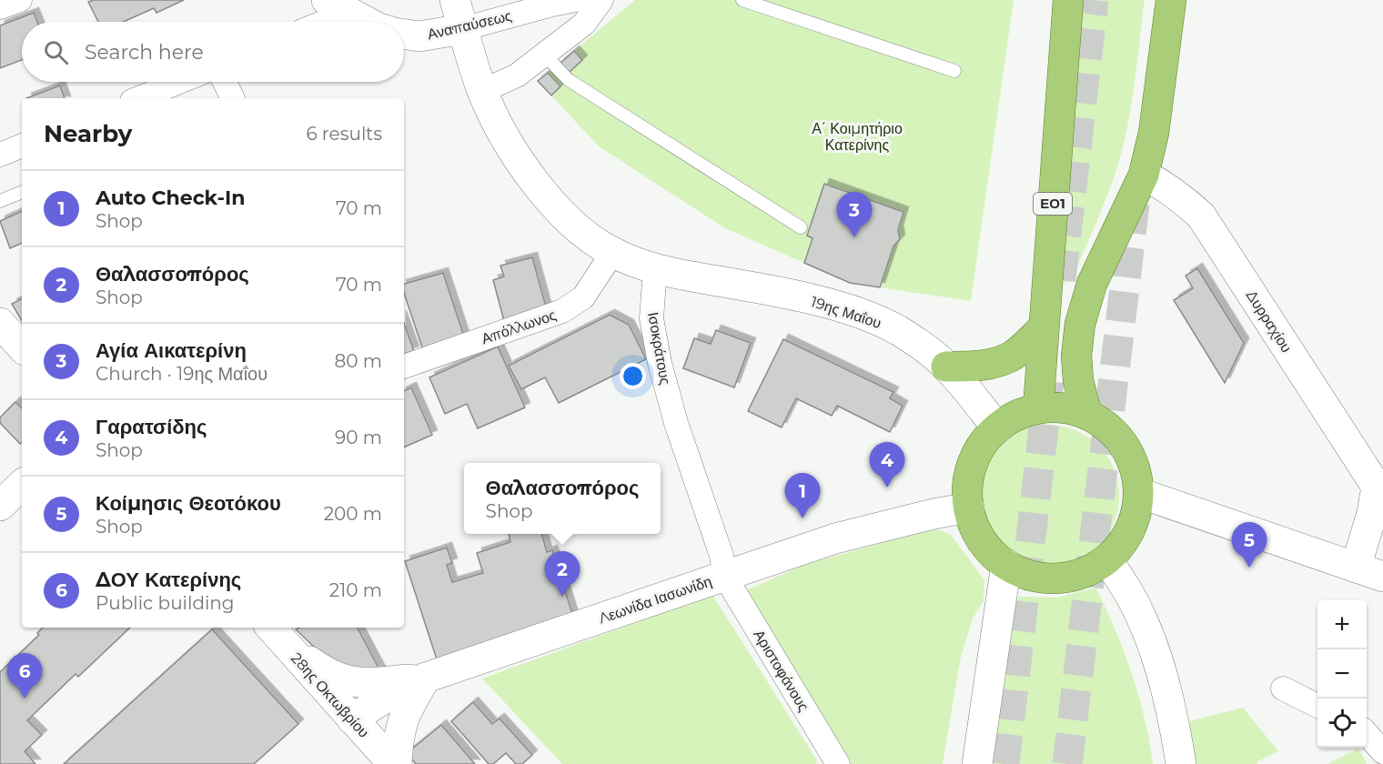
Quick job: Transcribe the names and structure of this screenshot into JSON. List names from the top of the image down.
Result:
{
  "streets": {
    "main road": [
      "Αναπαύσεως",
      "ΕΟ1",
      "19ης Μαΐου",
      "Δυρραχίου",
      "Λεωνίδα Ιασωνίδη",
      "28ης Οκτωβρίου"
    ],
    "street": ["Απόλλωνος", "Ισοκράτους", "Αριστοφάνους"]
  },
  "crossings": [
    ["ΕΟ1", "19ης Μαΐου"],
    ["ΕΟ1", "Λεωνίδα Ιασωνίδη"],
    ["19ης Μαΐου", "Ισοκράτους"],
    ["19ης Μαΐου", "Λεωνίδα Ιασωνίδη"],
    ["Ισοκράτους", "Λεωνίδα Ιασωνίδη"],
    ["Ισοκράτους", "Αριστοφάνους"],
    ["Λεωνίδα Ιασωνίδη", "Αριστοφάνους"],
    ["Λεωνίδα Ιασωνίδη", "28ης Οκτωβρίου"]
  ],
  "parks": ["Α΄ Κοιμητήριο Κατερίνης"],
  "page": {
    "search": "Search here",
    "heading": ["Nearby", "6 results"],
    "list": [
      {
        "mark": "1",
        "name": "Auto Check-In",
        "note": "Shop",
        "value": "70 m"
      },
      {
        "mark": "2",
        "name": "Θαλασσοπόρος",
        "note": "Shop",
        "value": "70 m"
      },
      {
        "mark": "3",
        "name": "Αγία Αικατερίνη",
        "note": "Church · 19ης Μαΐου",
        "value": "80 m"
      },
      {
        "mark": "4",
        "name": "Γαρατσίδης",
        "note": "Shop",
        "value": "90 m"
      },
      {
        "mark": "5",
        "name": "Κοίμησις Θεοτόκου",
        "note": "Shop",
        "value": "200 m"
      },
      {
        "mark": "6",
        "name": "ΔΟΥ Κατερίνης",
        "note": "Public building",
        "value": "210 m"
      }
    ],
    "pins": [
      "3",
      "4",
      "1",
      "5",
      "2",
      "6"
    ],
    "popup": ["Θαλασσοπόρος", "Shop"],
    "map_buttons": ["+", "−"]
  }
}
